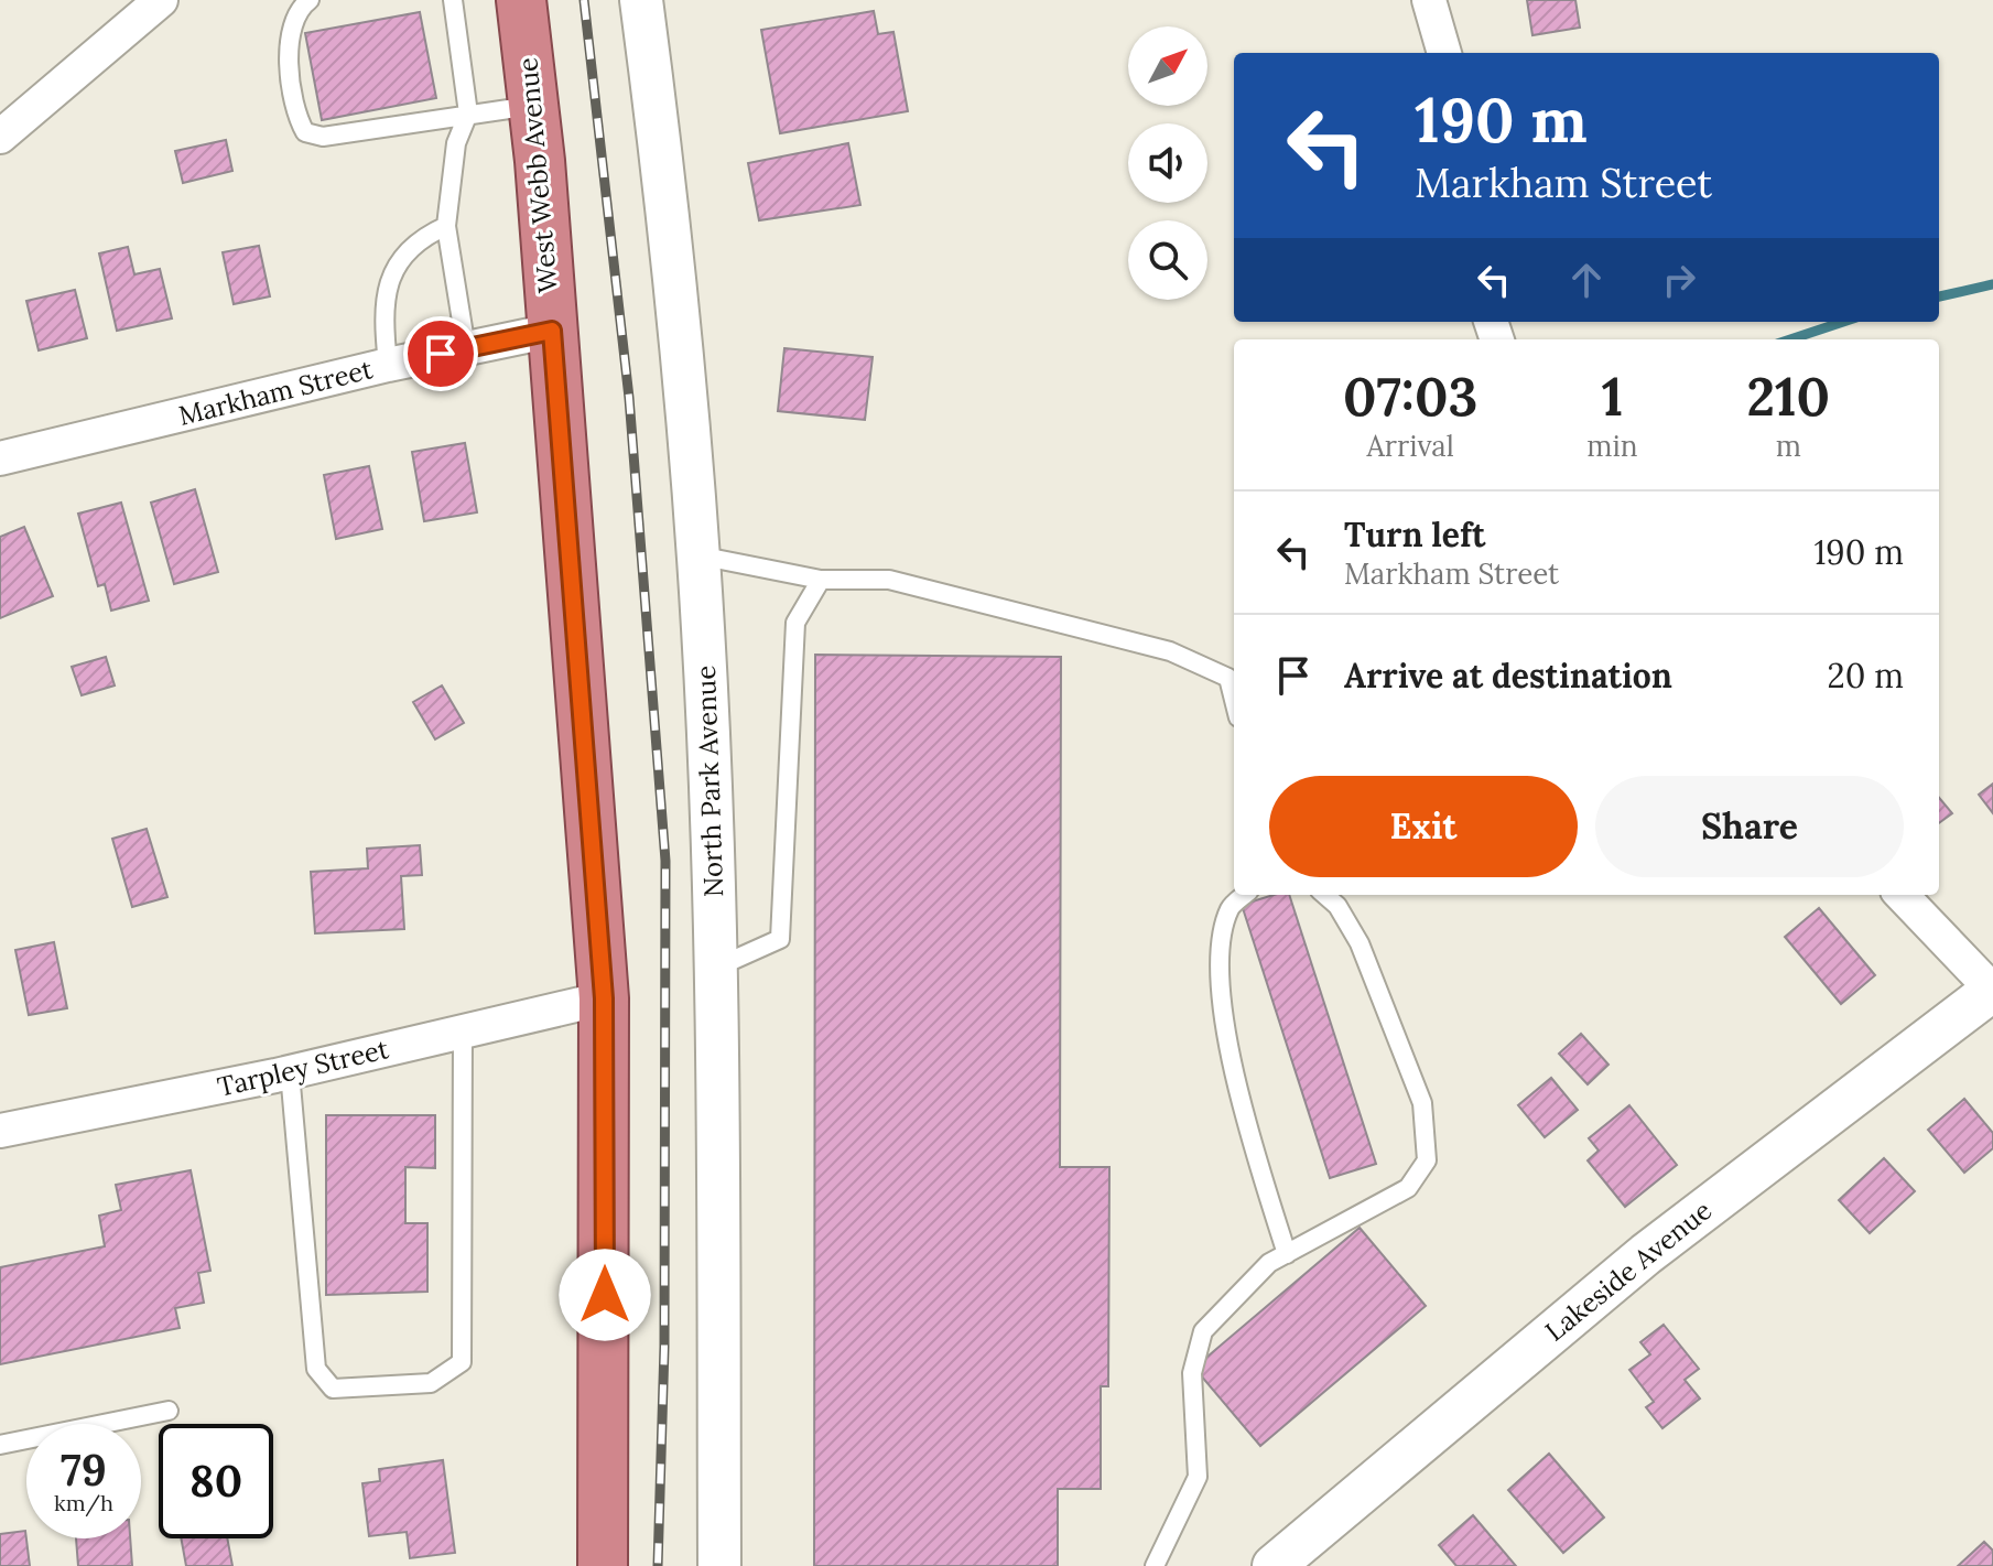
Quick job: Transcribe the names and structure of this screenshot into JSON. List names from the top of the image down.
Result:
{
  "streets": {
    "highway": ["West Webb Avenue"],
    "street": [
      "Markham Street",
      "North Park Avenue",
      "Tarpley Street",
      "Lakeside Avenue"
    ]
  },
  "crossings": [
    ["West Webb Avenue", "Markham Street"],
    ["West Webb Avenue", "Tarpley Street"]
  ],
  "north": "top right",
  "page": {
    "turn": ["190 m", "Markham Street"],
    "eta": [
      "07:03",
      "Arrival",
      "1",
      "min",
      "210",
      "m"
    ],
    "list": [
      {
        "name": "Turn left",
        "note": "Markham Street",
        "value": "190 m"
      },
      {
        "name": "Arrive at destination",
        "value": "20 m"
      }
    ],
    "buttons": ["Exit", "Share"],
    "speed": "79 km/h",
    "limit": "80"
  }
}
